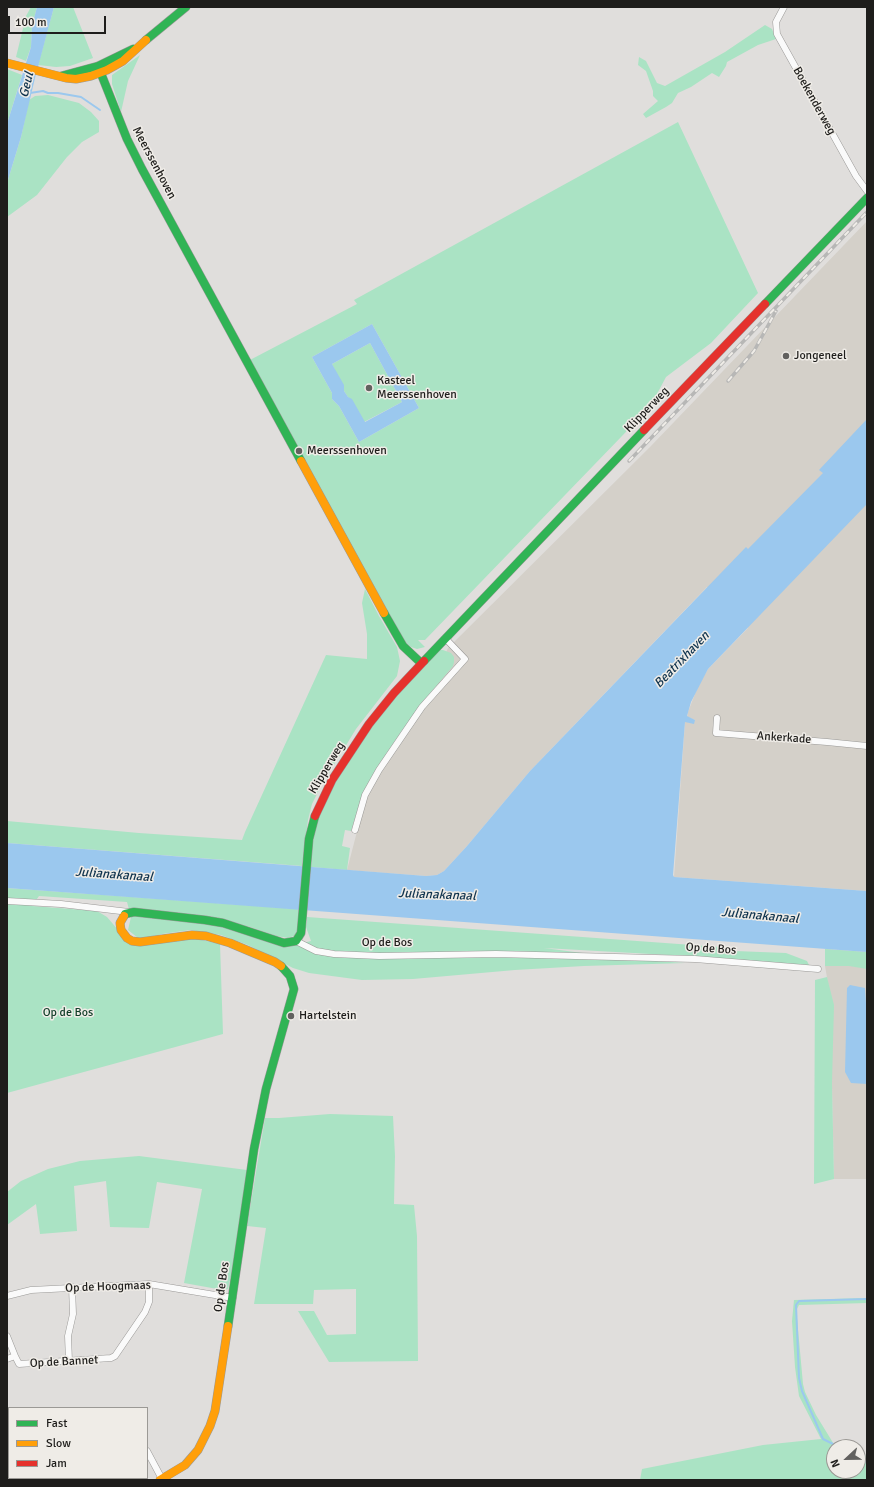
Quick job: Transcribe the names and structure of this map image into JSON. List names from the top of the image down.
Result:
{
  "streets": {
    "street": [
      "Boekenderweg",
      "Meerssenhoven",
      "Klipperweg",
      "Ankerkade",
      "Op de Bos",
      "Op de Hoogmaas",
      "Op de Bannet"
    ]
  },
  "crossings": [
    ["Meerssenhoven", "Klipperweg"],
    ["Klipperweg", "Op de Bos"],
    ["Op de Bos", "Op de Hoogmaas"],
    ["Op de Hoogmaas", "Op de Bannet"]
  ],
  "water": ["Geul", "Beatrixhaven", "Julianakanaal"],
  "parks": ["Op de Bos"],
  "places": [
    "Jongeneel",
    "Kasteel Meerssenhoven",
    "Meerssenhoven",
    "Hartelstein"
  ],
  "legend": ["Fast", "Slow", "Jam"],
  "scale_bar": "100 m",
  "north": "left"
}
